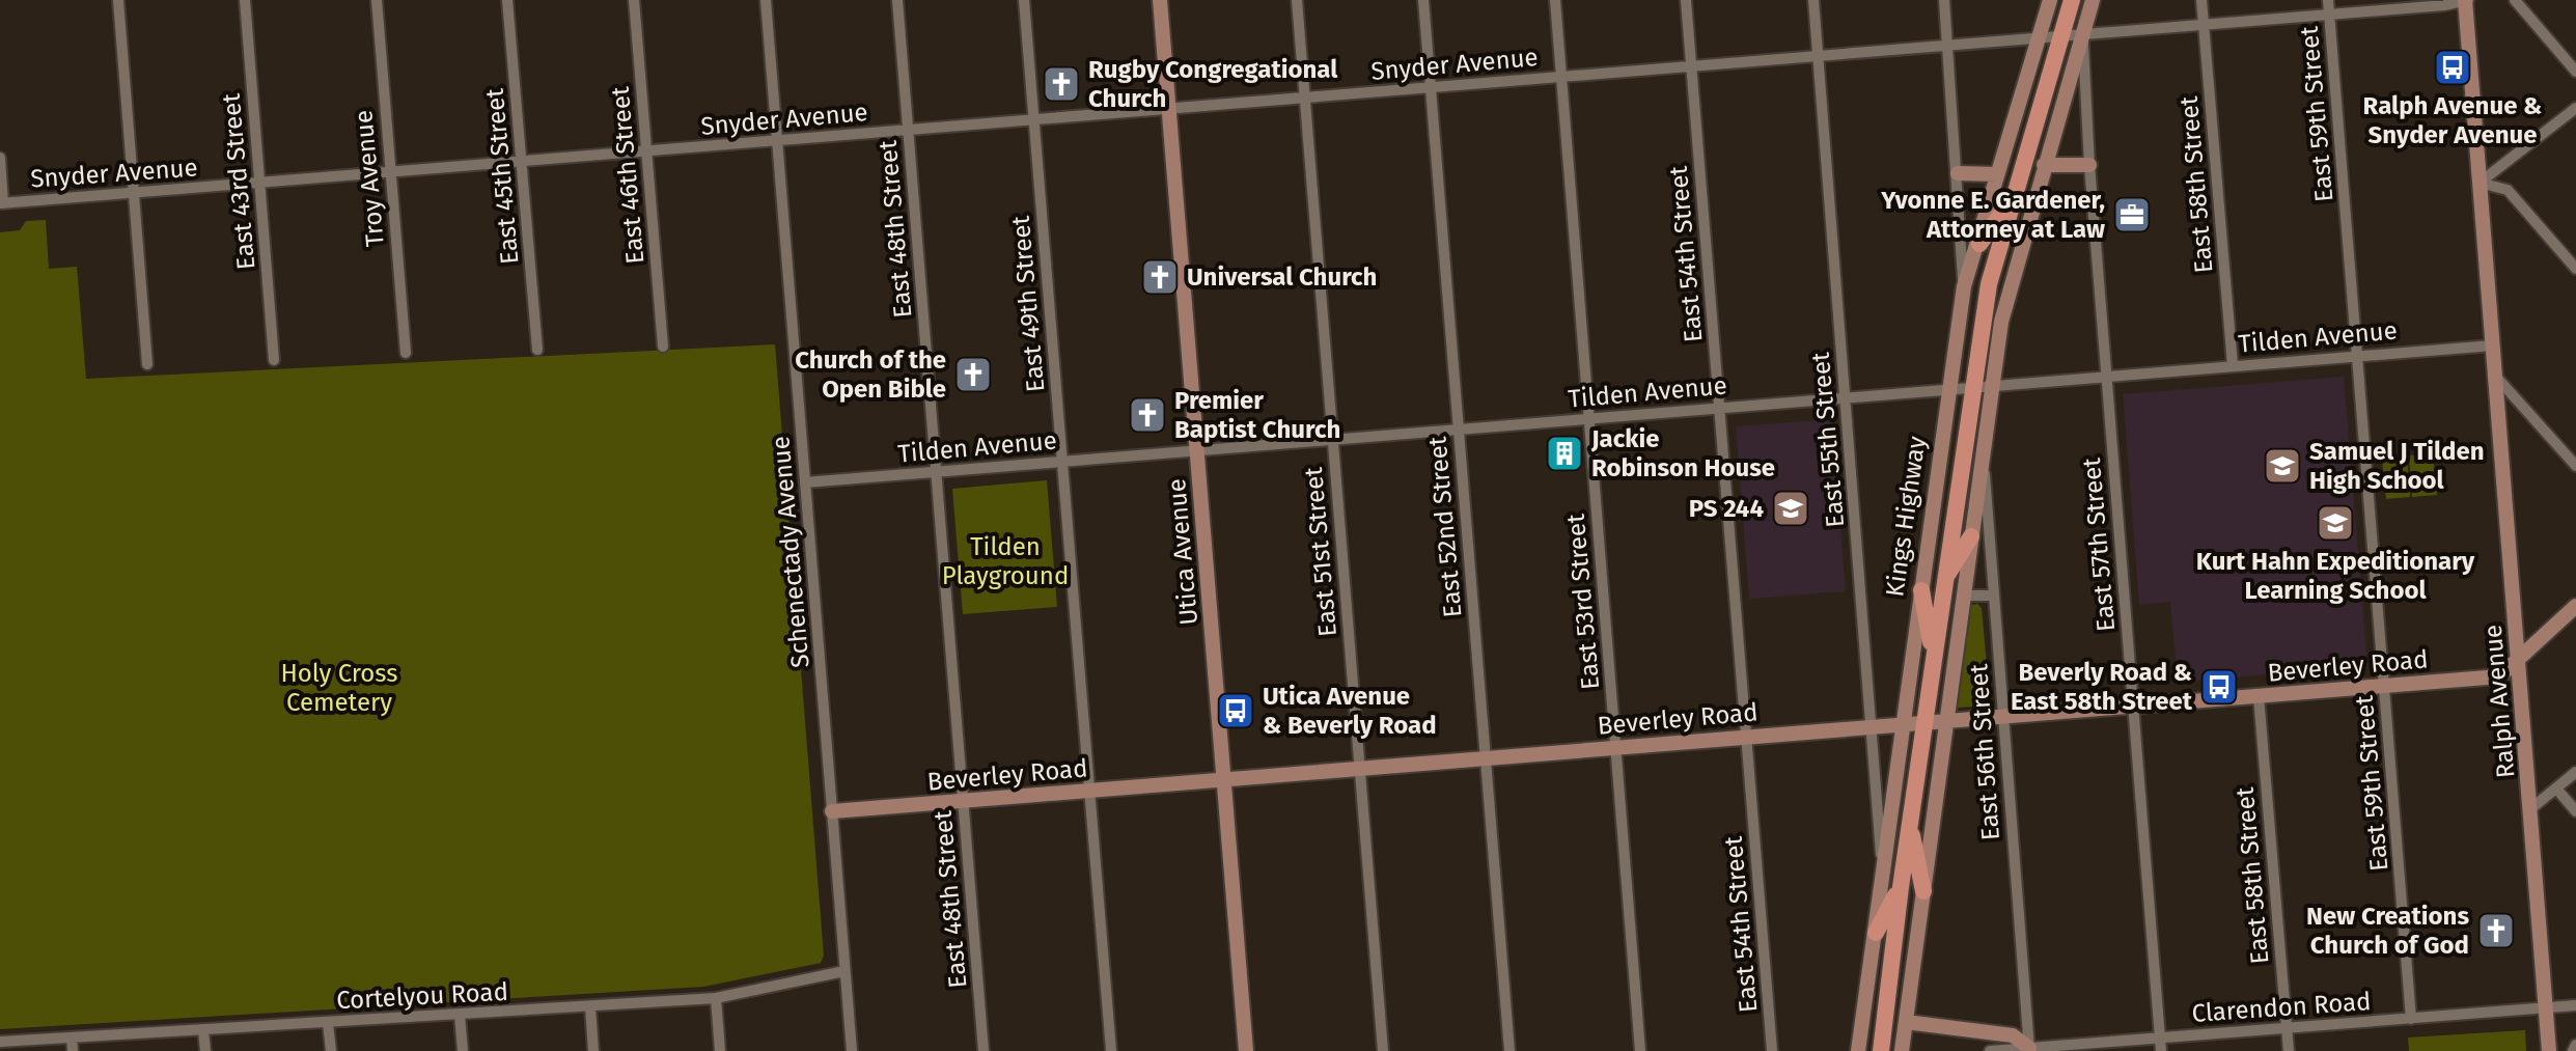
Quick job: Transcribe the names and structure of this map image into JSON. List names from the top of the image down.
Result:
{
  "streets": {
    "main road": ["Kings Highway"],
    "street": [
      "Snyder Avenue",
      "East 59th Street",
      "East 46th Street",
      "East 45th Street",
      "Troy Avenue",
      "East 43rd Street",
      "East 58th Street",
      "East 48th Street",
      "East 54th Street",
      "East 49th Street",
      "Tilden Avenue",
      "East 55th Street",
      "East 52nd Street",
      "East 57th Street",
      "Schenectady Avenue",
      "Utica Avenue",
      "East 51st Street",
      "East 53rd Street",
      "Beverley Road",
      "Ralph Avenue",
      "East 56th Street",
      "Cortelyou Road",
      "Clarendon Road"
    ]
  },
  "crossings": [
    ["Snyder Avenue", "East 59th Street"],
    ["Snyder Avenue", "East 46th Street"],
    ["Snyder Avenue", "East 45th Street"],
    ["Snyder Avenue", "Troy Avenue"],
    ["Snyder Avenue", "East 43rd Street"],
    ["Snyder Avenue", "East 58th Street"],
    ["Snyder Avenue", "East 48th Street"],
    ["Snyder Avenue", "East 54th Street"],
    ["Snyder Avenue", "East 49th Street"],
    ["Snyder Avenue", "East 55th Street"],
    ["Snyder Avenue", "Kings Highway"],
    ["Snyder Avenue", "East 52nd Street"],
    ["Snyder Avenue", "East 57th Street"],
    ["Snyder Avenue", "Schenectady Avenue"],
    ["Snyder Avenue", "Utica Avenue"],
    ["Snyder Avenue", "East 51st Street"],
    ["Snyder Avenue", "East 53rd Street"],
    ["Snyder Avenue", "Ralph Avenue"],
    ["East 59th Street", "Tilden Avenue"],
    ["East 59th Street", "Beverley Road"],
    ["East 59th Street", "Clarendon Road"],
    ["East 58th Street", "Tilden Avenue"],
    ["East 58th Street", "Beverley Road"],
    ["East 58th Street", "Clarendon Road"],
    ["East 48th Street", "Tilden Avenue"],
    ["East 48th Street", "Beverley Road"],
    ["East 54th Street", "Tilden Avenue"],
    ["East 54th Street", "Beverley Road"],
    ["East 49th Street", "Tilden Avenue"],
    ["East 49th Street", "Beverley Road"],
    ["Tilden Avenue", "East 55th Street"],
    ["Tilden Avenue", "Kings Highway"],
    ["Tilden Avenue", "East 52nd Street"],
    ["Tilden Avenue", "East 57th Street"],
    ["Tilden Avenue", "Schenectady Avenue"],
    ["Tilden Avenue", "Utica Avenue"],
    ["Tilden Avenue", "East 51st Street"],
    ["Tilden Avenue", "East 53rd Street"],
    ["Tilden Avenue", "Ralph Avenue"],
    ["East 55th Street", "Kings Highway"],
    ["East 55th Street", "Beverley Road"],
    ["Kings Highway", "Beverley Road"],
    ["East 52nd Street", "Beverley Road"],
    ["East 57th Street", "Beverley Road"],
    ["East 57th Street", "Clarendon Road"],
    ["Schenectady Avenue", "Beverley Road"],
    ["Schenectady Avenue", "Cortelyou Road"],
    ["Utica Avenue", "Beverley Road"],
    ["East 51st Street", "Beverley Road"],
    ["East 53rd Street", "Beverley Road"],
    ["Beverley Road", "Ralph Avenue"],
    ["Beverley Road", "East 56th Street"],
    ["Ralph Avenue", "Clarendon Road"],
    ["East 56th Street", "Clarendon Road"]
  ],
  "parks": ["Tilden Playground", "Holy Cross Cemetery"],
  "places": {
    "bus stop": ["Ralph Avenue & Snyder Avenue", "Beverly Road & East 58th Street", "Utica Avenue & Beverly Road"],
    "church": [
      "Rugby Congregational Church",
      "Universal Church",
      "Church of the Open Bible",
      "Premier Baptist Church",
      "New Creations Church of God"
    ],
    "office": ["Yvonne E. Gardener, Attorney at Law"],
    "building": ["Jackie Robinson House"],
    "school or university": ["Samuel J Tilden High School", "PS 244", "Kurt Hahn Expeditionary Learning School"]
  }
}
